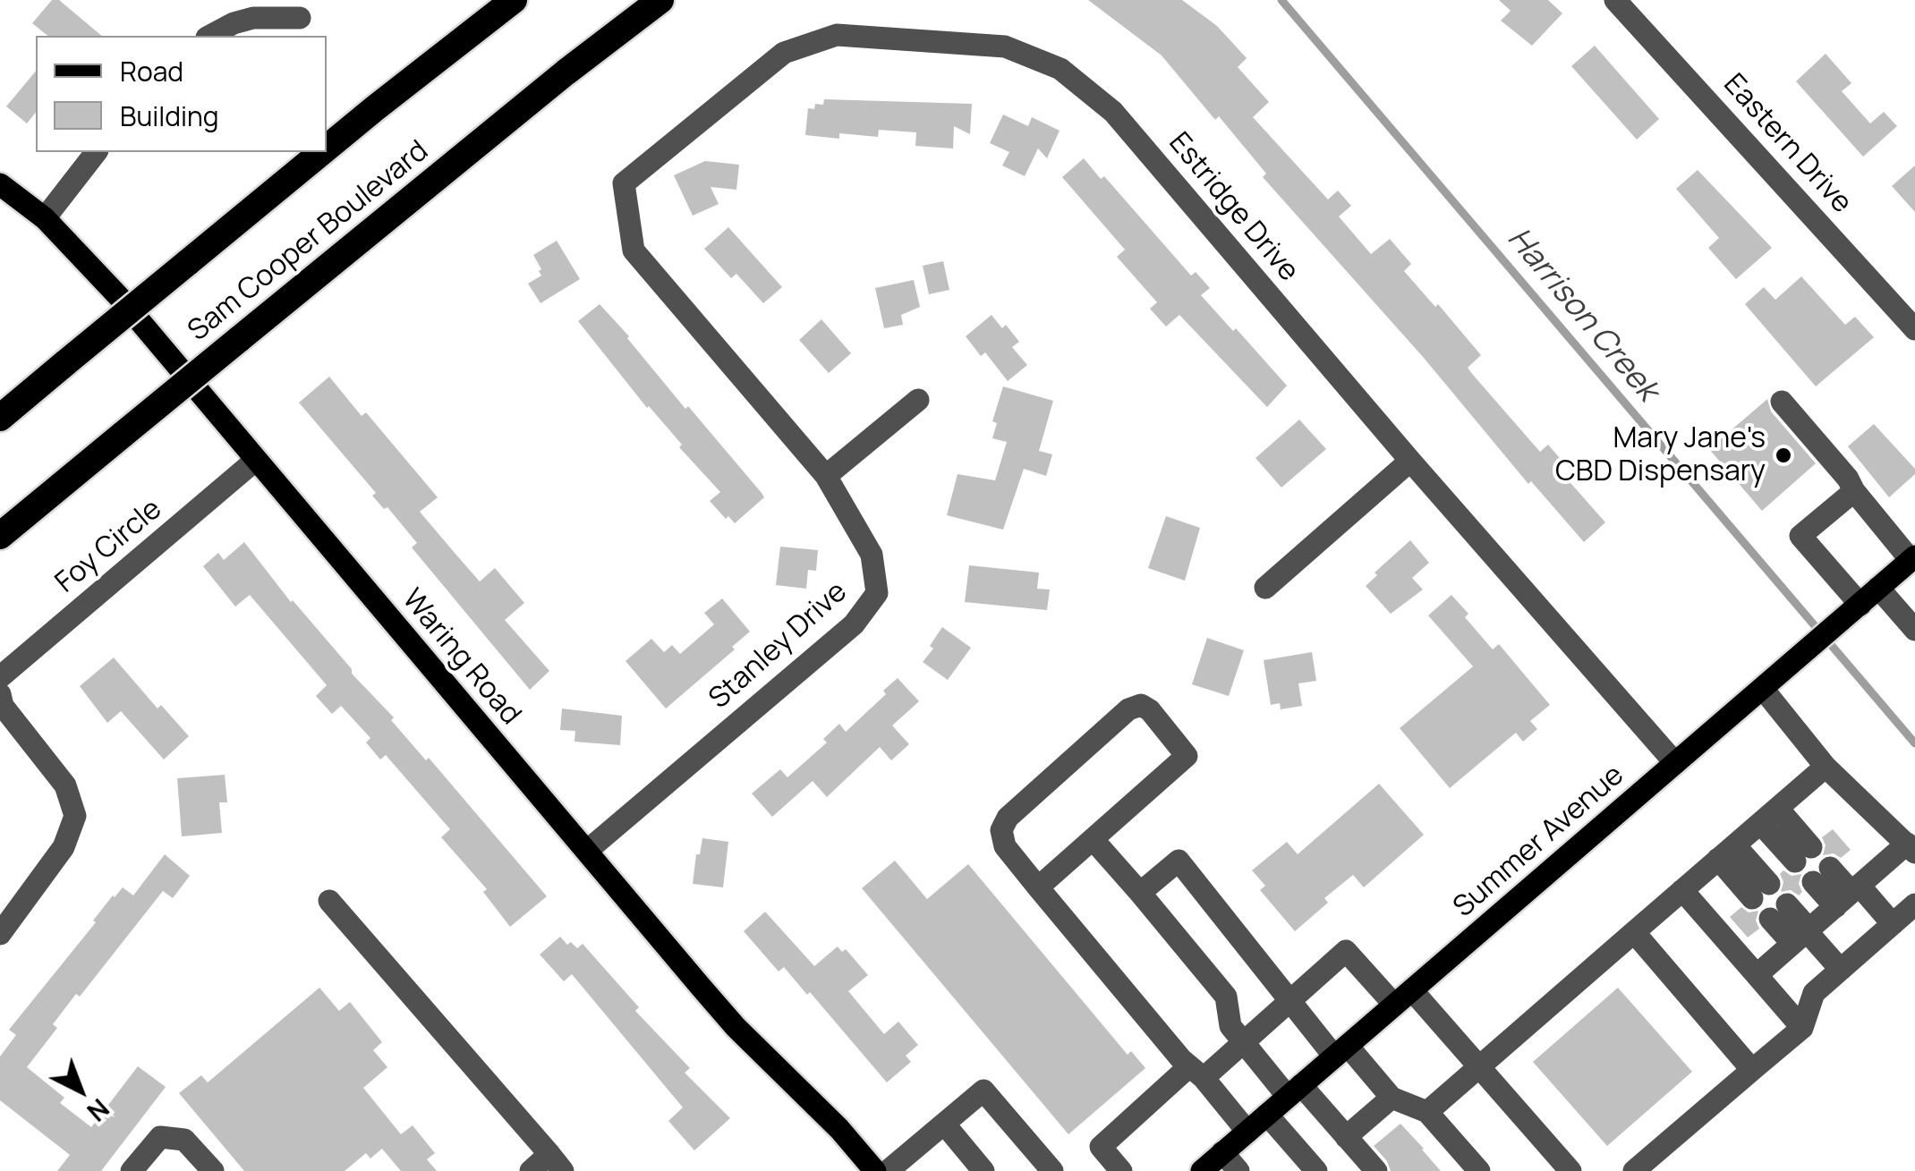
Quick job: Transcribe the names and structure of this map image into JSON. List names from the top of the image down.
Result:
{
  "streets": {
    "highway": ["Sam Cooper Boulevard"],
    "main road": ["Waring Road", "Summer Avenue"],
    "street": [
      "Eastern Drive",
      "Estridge Drive",
      "Foy Circle",
      "Stanley Drive"
    ]
  },
  "crossings": [
    ["Estridge Drive", "Stanley Drive"],
    ["Estridge Drive", "Summer Avenue"],
    ["Foy Circle", "Waring Road"],
    ["Stanley Drive", "Waring Road"]
  ],
  "water": ["Harrison Creek"],
  "places": ["Mary Jane's CBD Dispensary"],
  "legend": ["Road", "Building"],
  "north": "bottom right"
}
